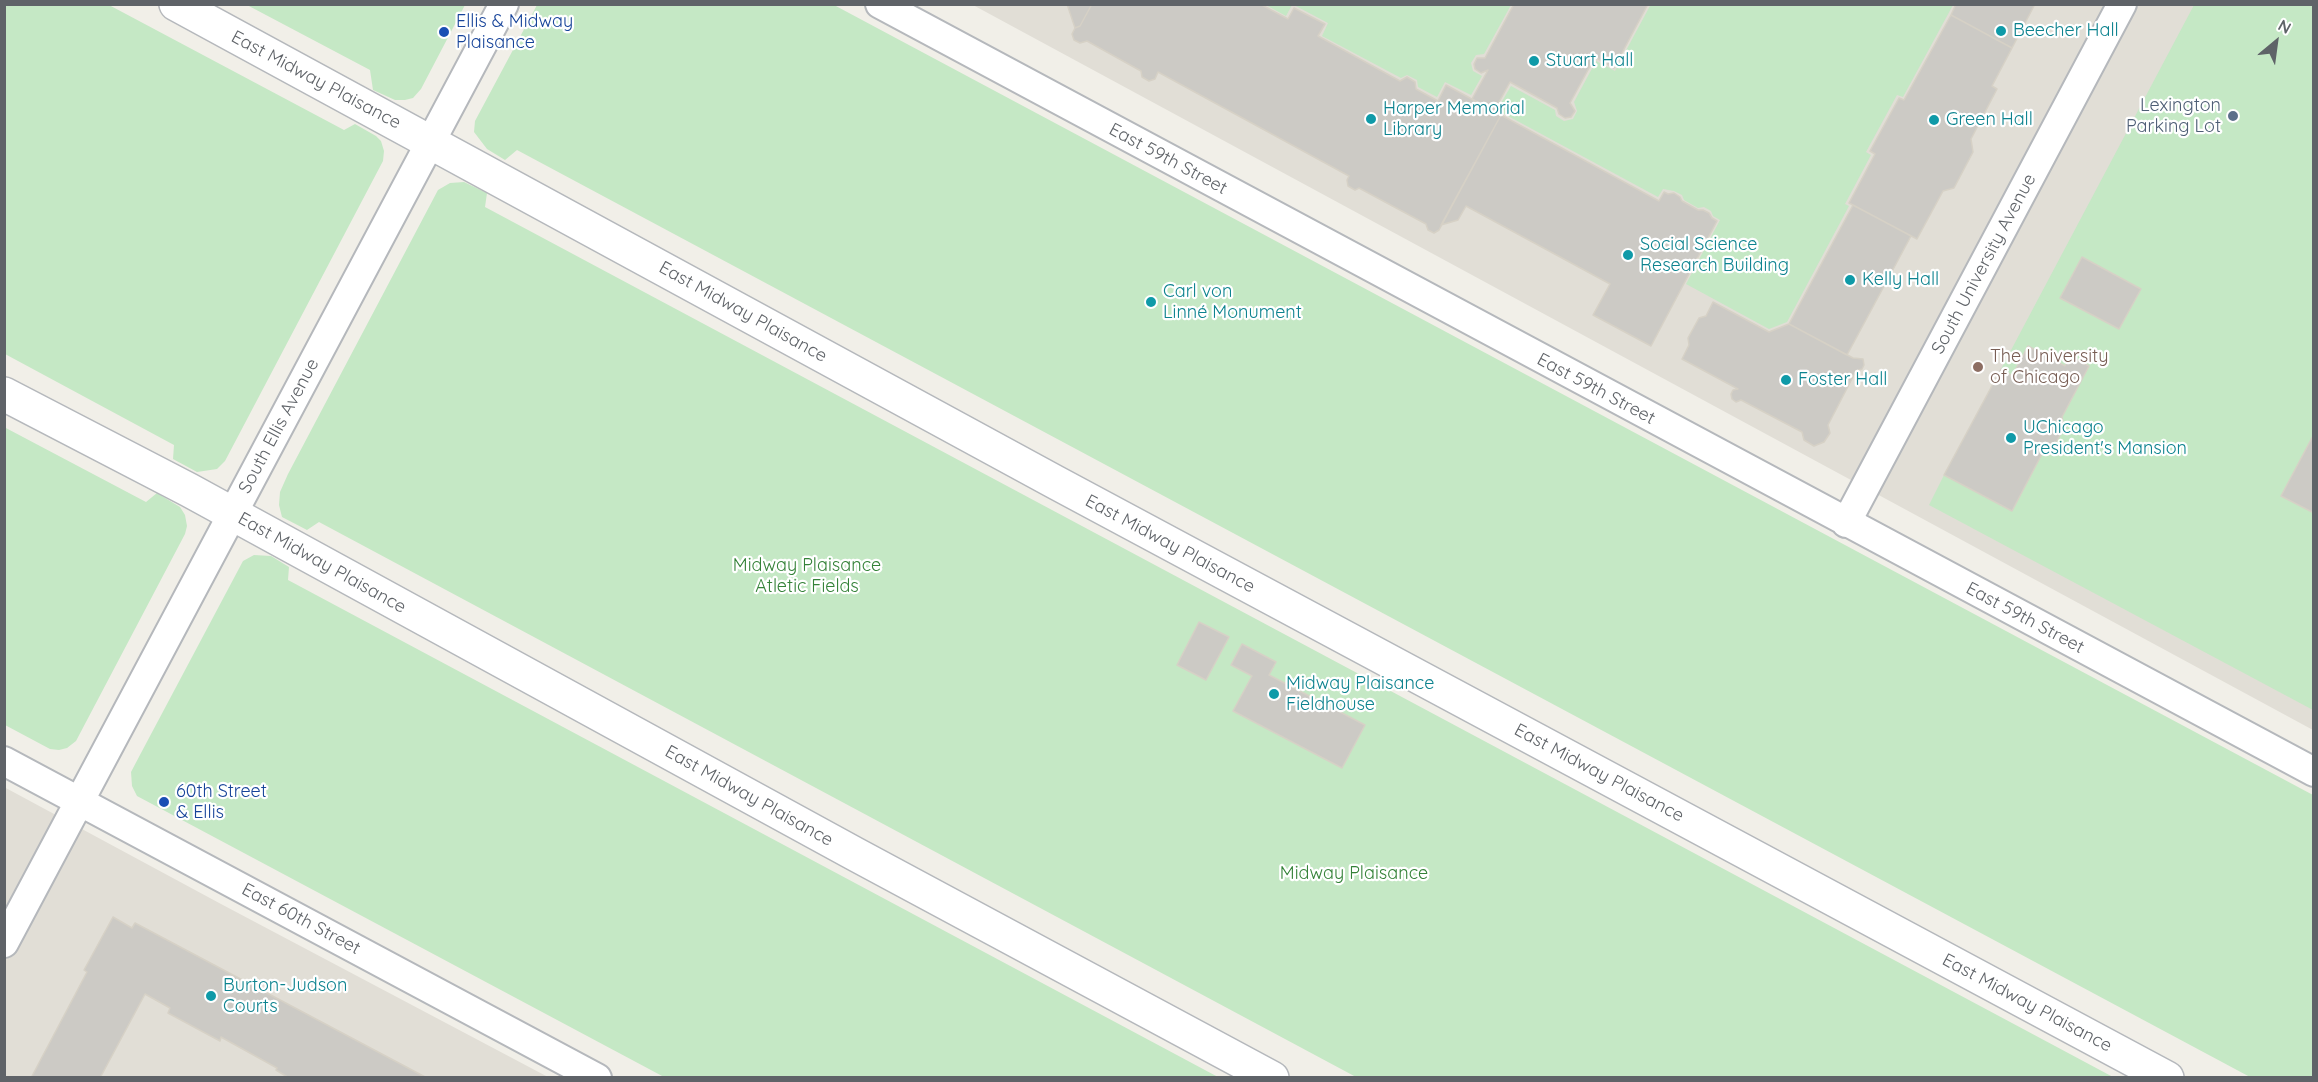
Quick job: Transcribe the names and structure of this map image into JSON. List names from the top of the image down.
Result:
{
  "streets": {
    "street": [
      "East Midway Plaisance",
      "East 59th Street",
      "South University Avenue",
      "South Ellis Avenue",
      "East 60th Street"
    ]
  },
  "crossings": [
    ["East Midway Plaisance", "South Ellis Avenue"],
    ["East 59th Street", "South University Avenue"],
    ["South Ellis Avenue", "East 60th Street"]
  ],
  "parks": ["Midway Plaisance Atletic Fields", "Midway Plaisance"],
  "places": [
    "Beecher Hall",
    "Ellis & Midway Plaisance",
    "Stuart Hall",
    "Lexington Parking Lot",
    "Harper Memorial Library",
    "Green Hall",
    "Social Science Research Building",
    "Kelly Hall",
    "Carl von Linné Monument",
    "The University of Chicago",
    "Foster Hall",
    "UChicago President's Mansion",
    "Midway Plaisance Fieldhouse",
    "60th Street & Ellis",
    "Burton-Judson Courts"
  ],
  "north": "top right"
}
